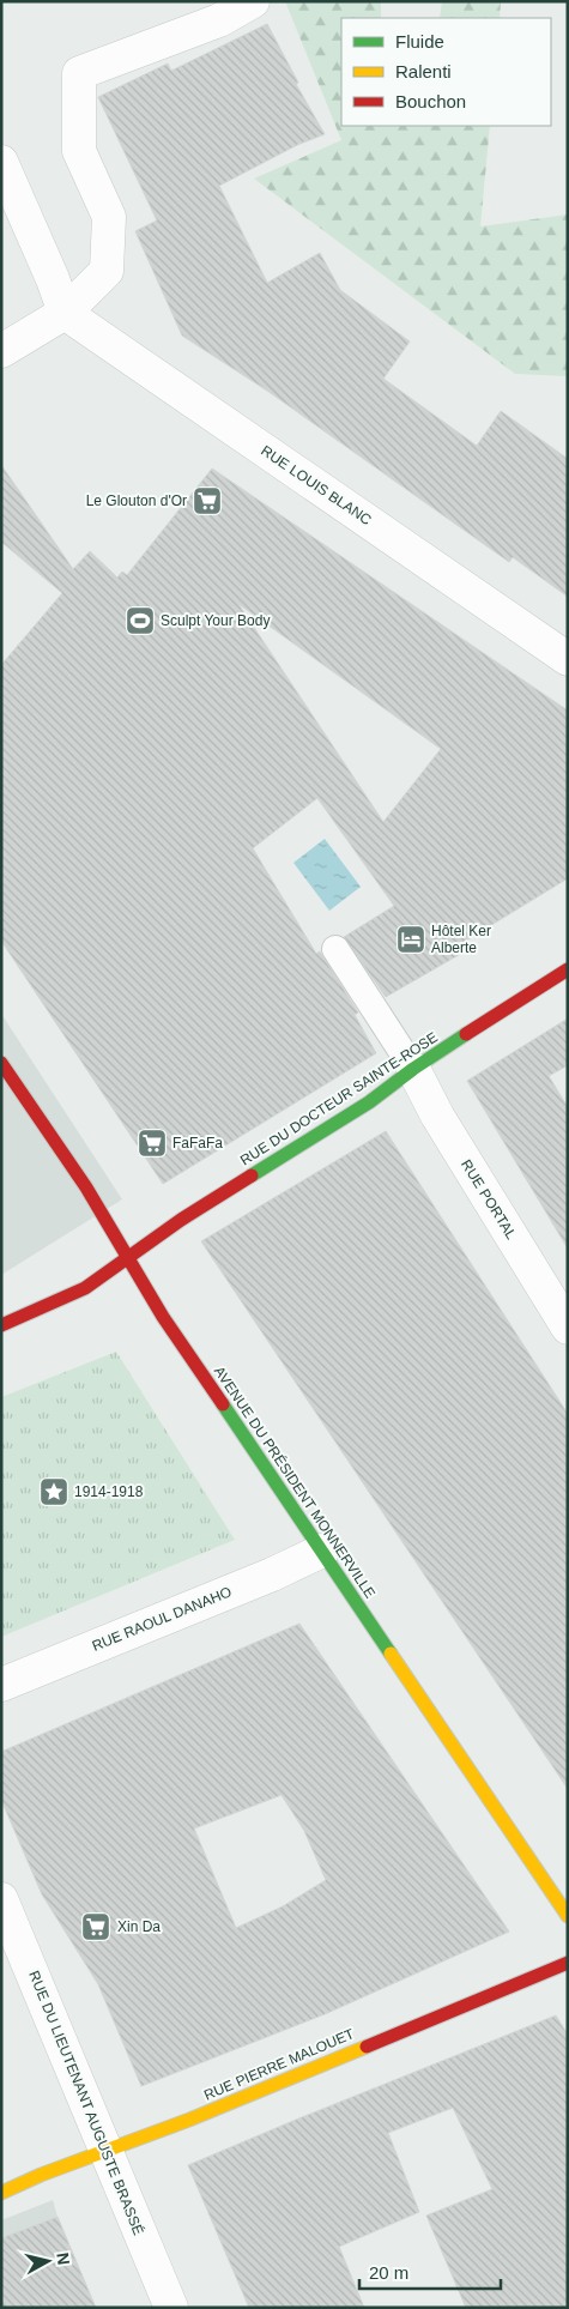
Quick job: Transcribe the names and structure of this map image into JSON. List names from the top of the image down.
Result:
{
  "streets": {
    "street": [
      "RUE LOUIS BLANC",
      "RUE DU DOCTEUR SAINTE-ROSE",
      "RUE PORTAL",
      "AVENUE DU PRÉSIDENT MONNERVILLE",
      "RUE RAOUL DANAHO",
      "RUE PIERRE MALOUET",
      "RUE DU LIEUTENANT AUGUSTE BRASSÉ"
    ]
  },
  "crossings": [
    ["RUE DU DOCTEUR SAINTE-ROSE", "RUE PORTAL"],
    ["RUE DU DOCTEUR SAINTE-ROSE", "AVENUE DU PRÉSIDENT MONNERVILLE"],
    ["AVENUE DU PRÉSIDENT MONNERVILLE", "RUE RAOUL DANAHO"],
    ["RUE PIERRE MALOUET", "RUE DU LIEUTENANT AUGUSTE BRASSÉ"]
  ],
  "places": {
    "supermarket": ["Le Glouton d'Or", "FaFaFa", "Xin Da"],
    "sports": ["Sculpt Your Body"],
    "hotel": ["Hôtel Ker Alberte"],
    "place": ["1914-1918"]
  },
  "legend": ["Fluide", "Ralenti", "Bouchon"],
  "scale_bar": "20 m",
  "north": "right"
}
